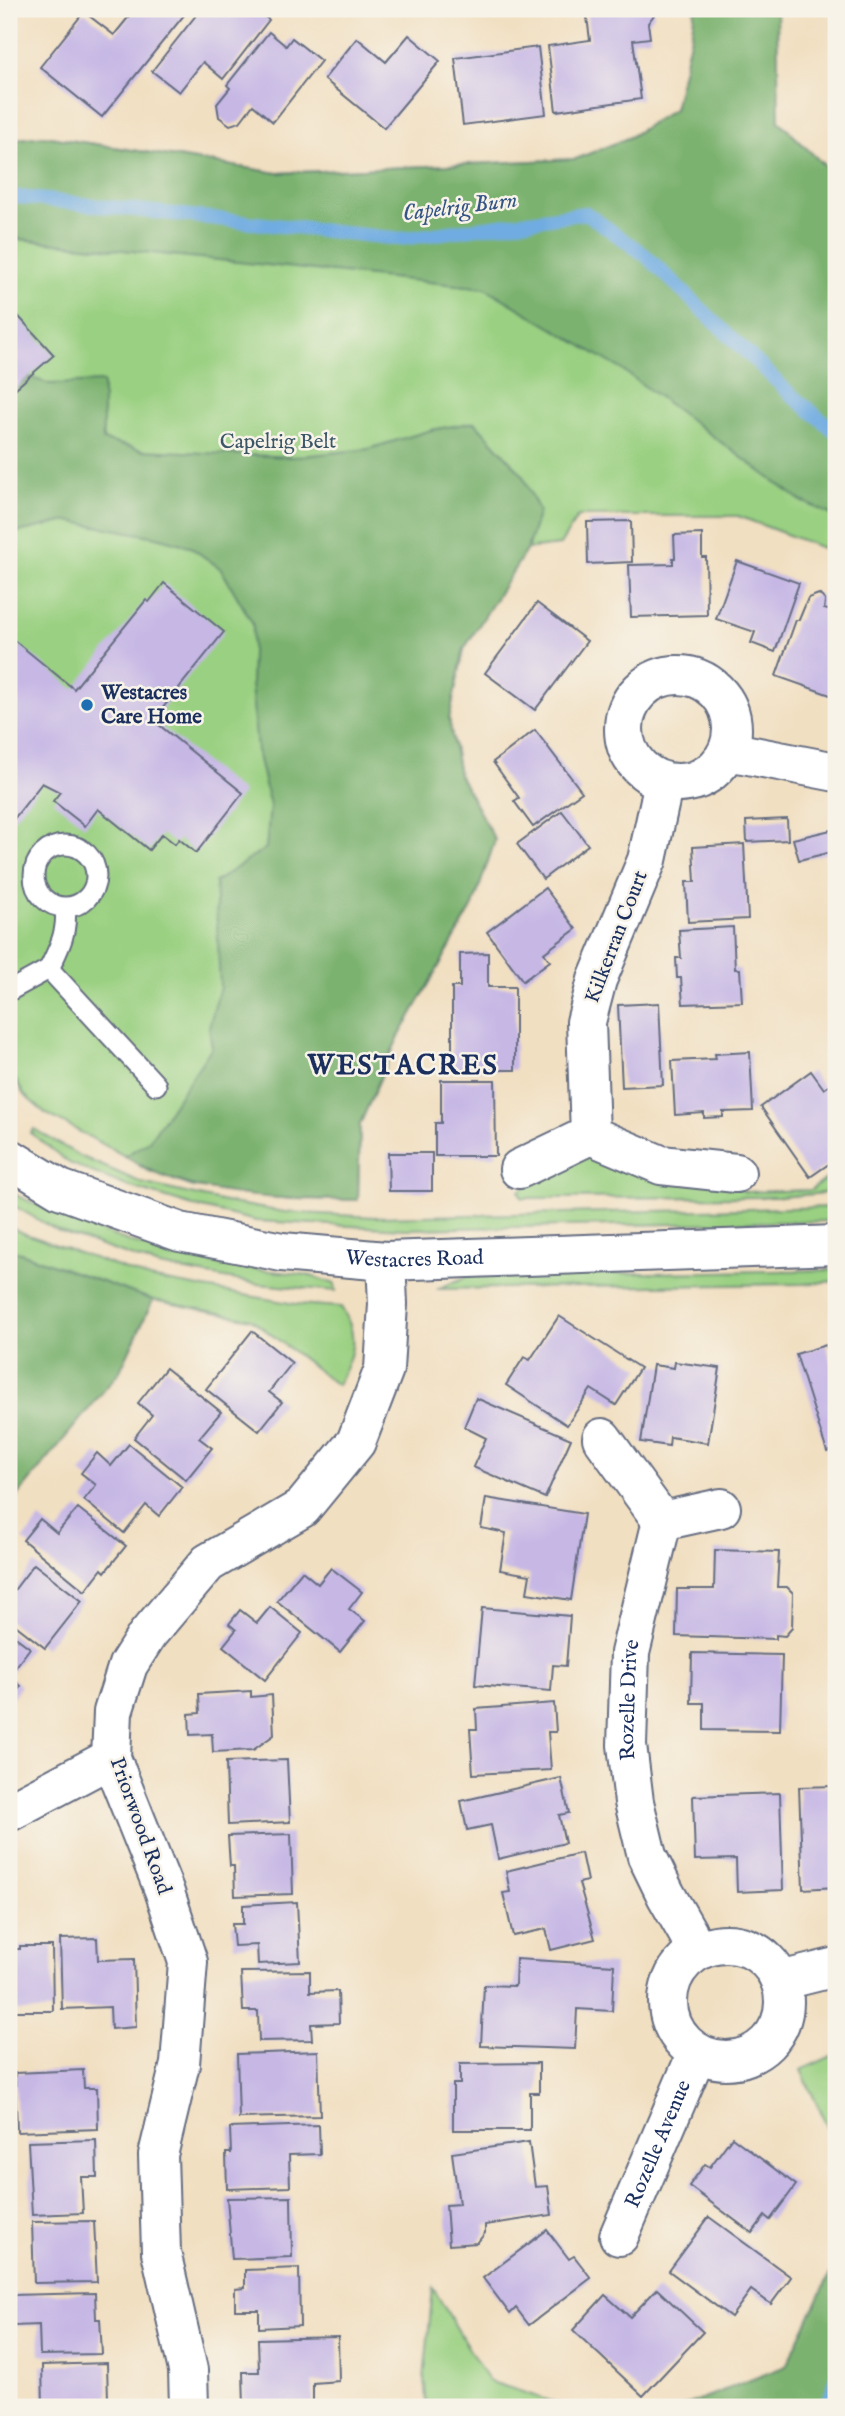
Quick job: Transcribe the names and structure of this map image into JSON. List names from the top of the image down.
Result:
{
  "streets": {
    "street": [
      "Kilkerran Court",
      "Westacres Road",
      "Rozelle Drive",
      "Priorwood Road",
      "Rozelle Avenue"
    ]
  },
  "crossings": [
    ["Westacres Road", "Priorwood Road"],
    ["Rozelle Drive", "Rozelle Avenue"]
  ],
  "districts": ["WESTACRES"],
  "water": ["Capelrig Burn"],
  "parks": ["Capelrig Belt"],
  "places": ["Westacres Care Home"]
}
